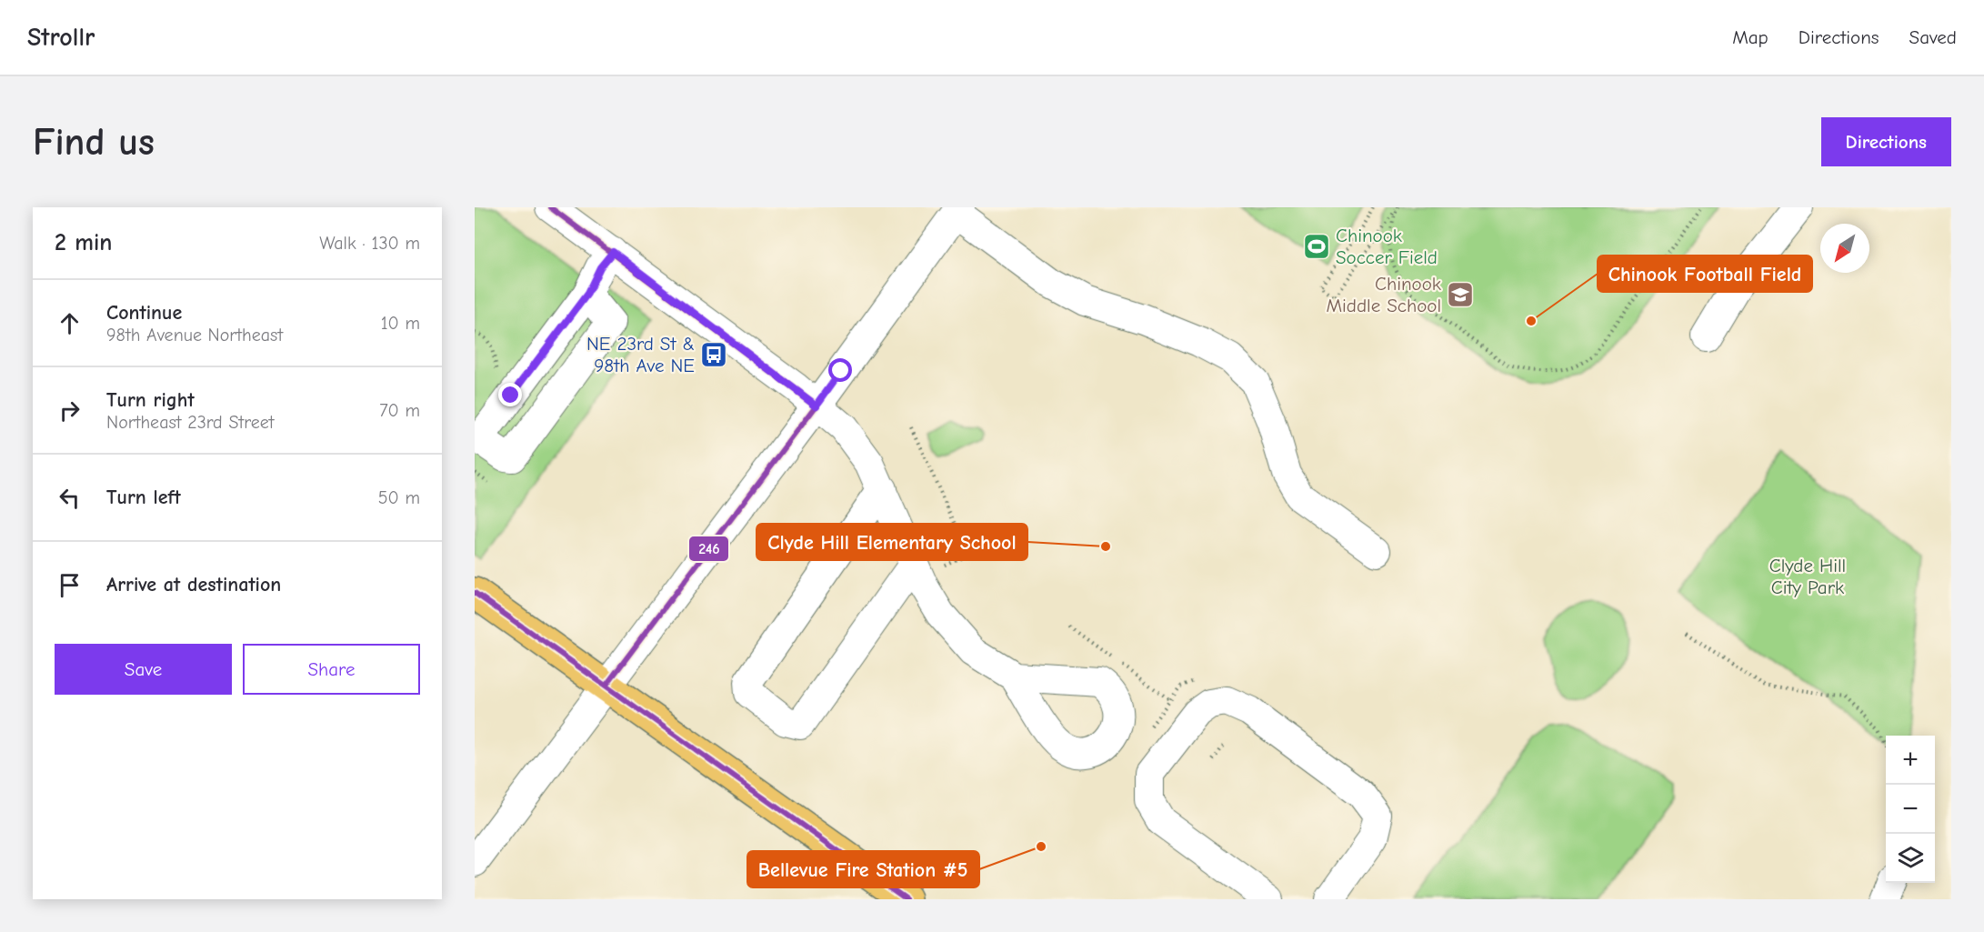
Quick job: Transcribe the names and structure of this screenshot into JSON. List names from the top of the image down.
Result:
{
  "parks": ["Clyde Hill City Park"],
  "places": {
    "sports": ["Chinook Soccer Field"],
    "school or university": ["Chinook Middle School"],
    "other": ["Chinook Football Field", "Clyde Hill Elementary School", "Bellevue Fire Station #5"],
    "bus stop": ["NE 23rd St & 98th Ave NE"]
  },
  "lines": ["transit line 246"],
  "north": "bottom left",
  "page": {
    "header": "Strollr",
    "nav": ["Map", "Directions", "Saved"],
    "buttons": [
      "Directions",
      ["Save", "Share"]
    ],
    "title": "Find us",
    "heading": ["2 min", "Walk · 130 m"],
    "list": [
      ["Continue", "98th Avenue Northeast", "10 m"],
      ["Turn right", "Northeast 23rd Street", "70 m"],
      ["Turn left", "50 m"],
      "Arrive at destination"
    ],
    "map_buttons": ["+", "−"]
  }
}
